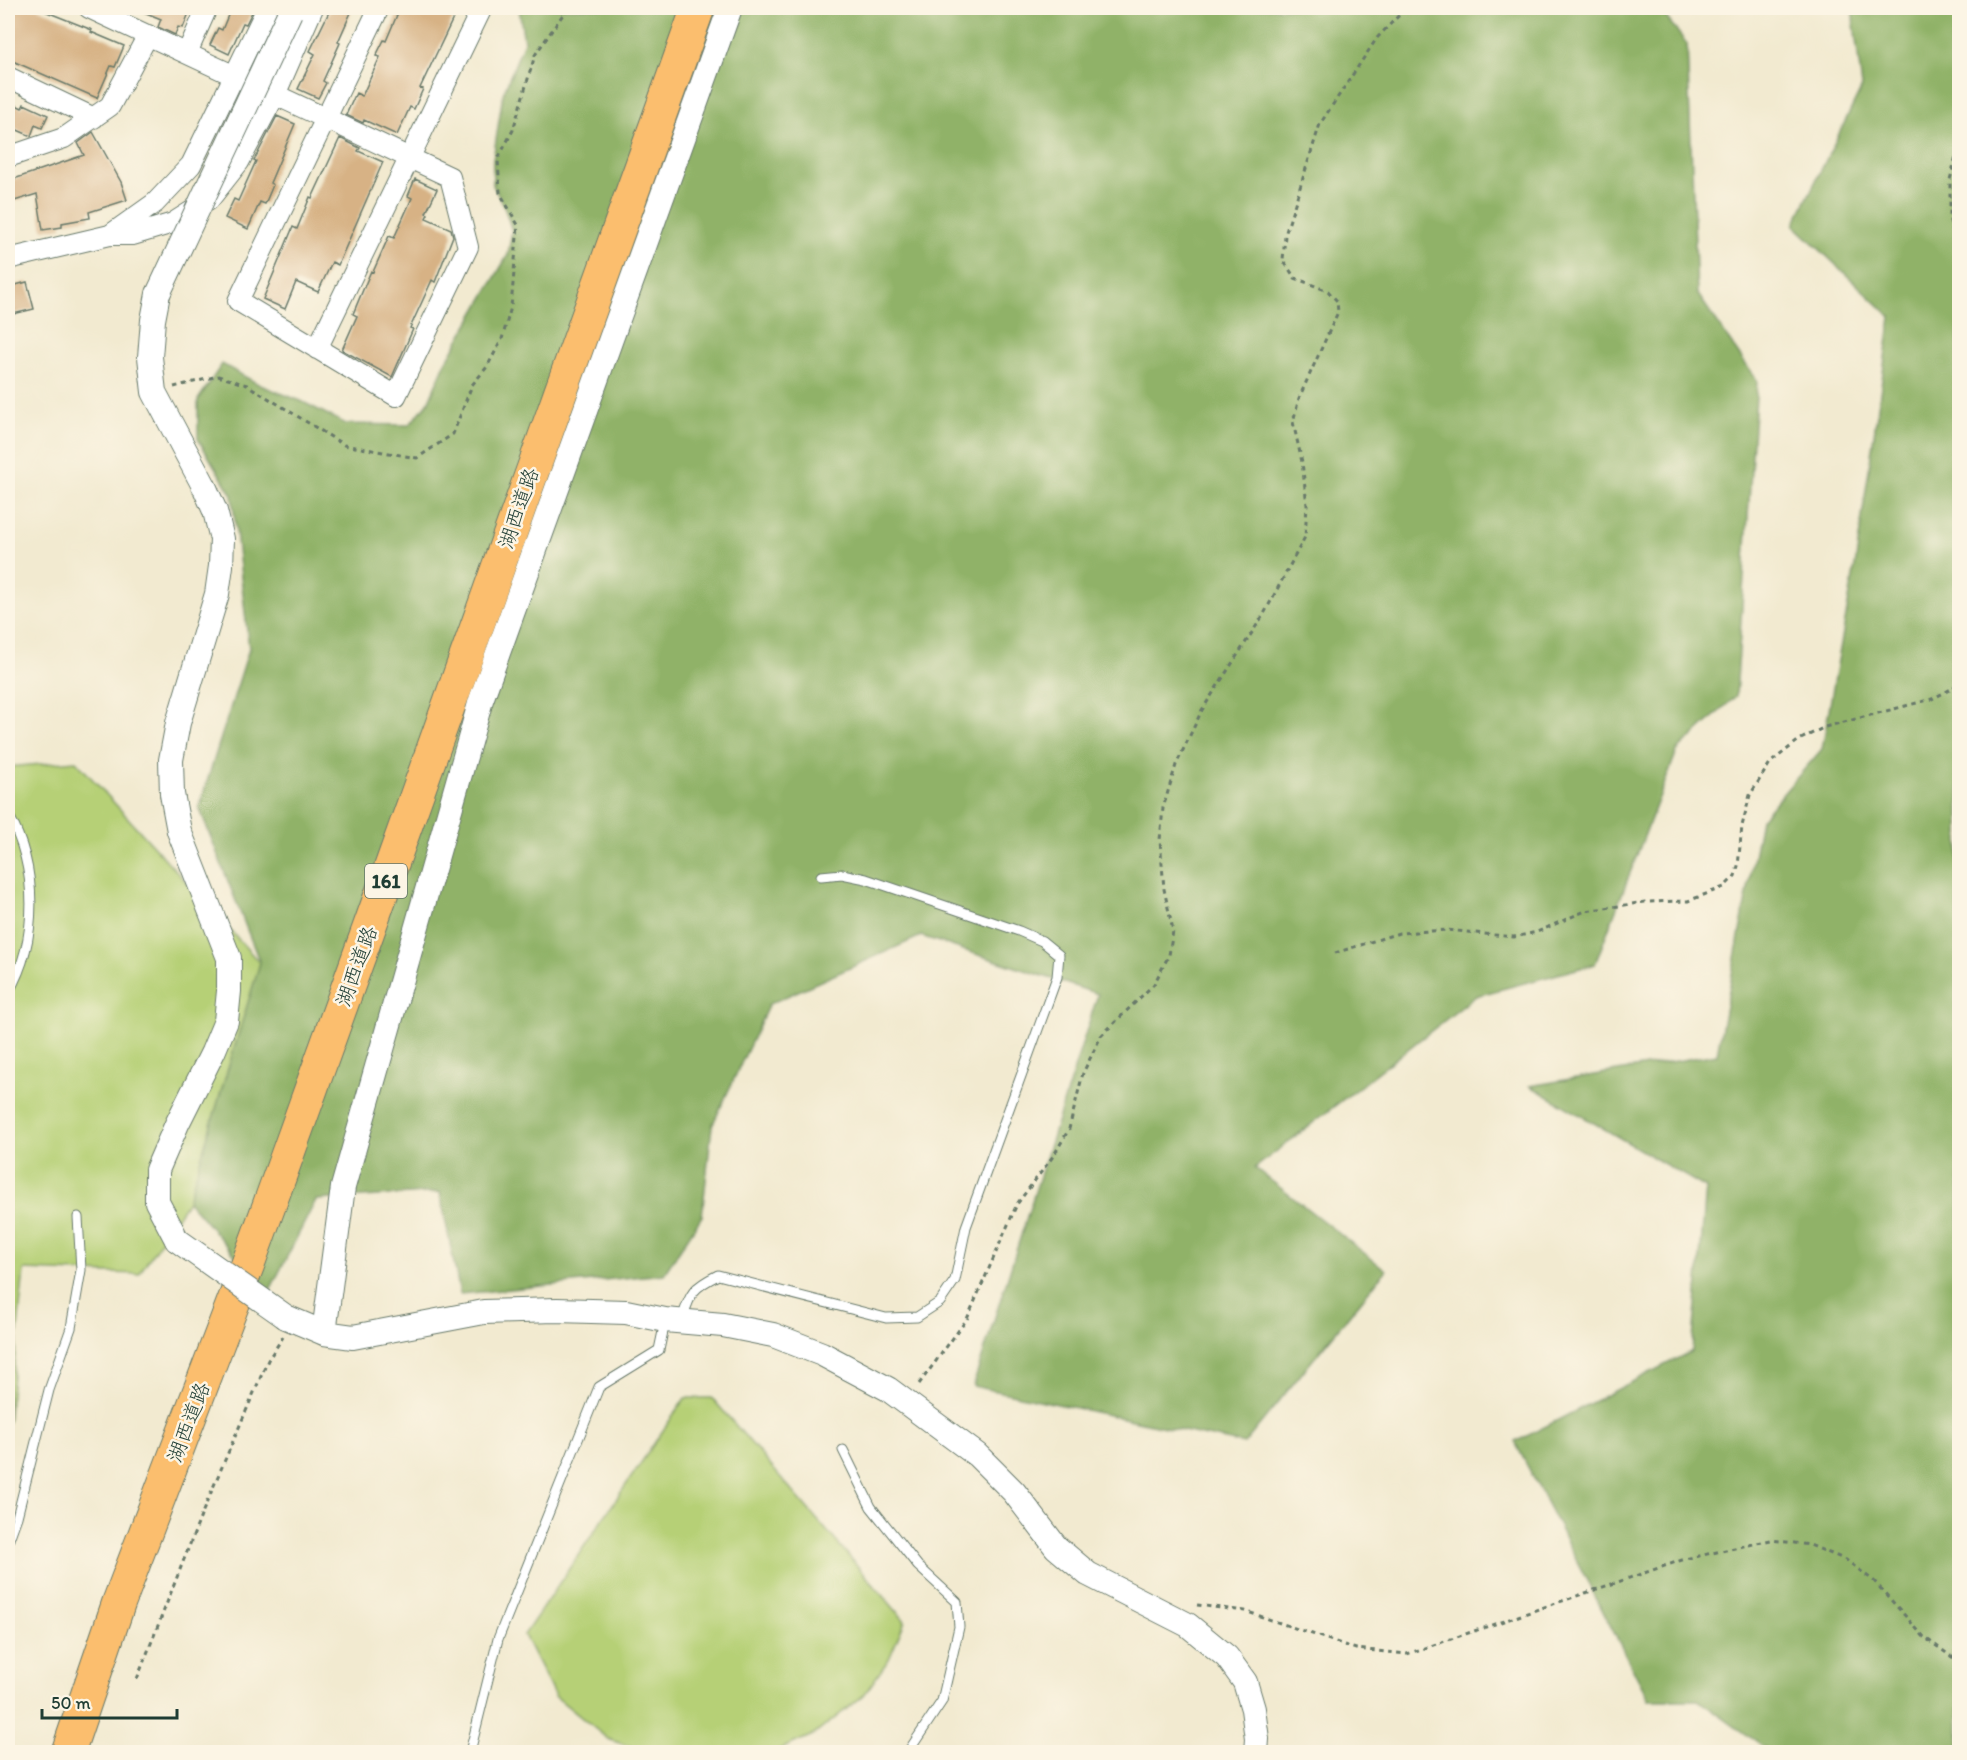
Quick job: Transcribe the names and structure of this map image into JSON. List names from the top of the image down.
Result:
{
  "streets": {
    "highway": ["湖西道路", "161"]
  },
  "scale_bar": "50 m"
}
